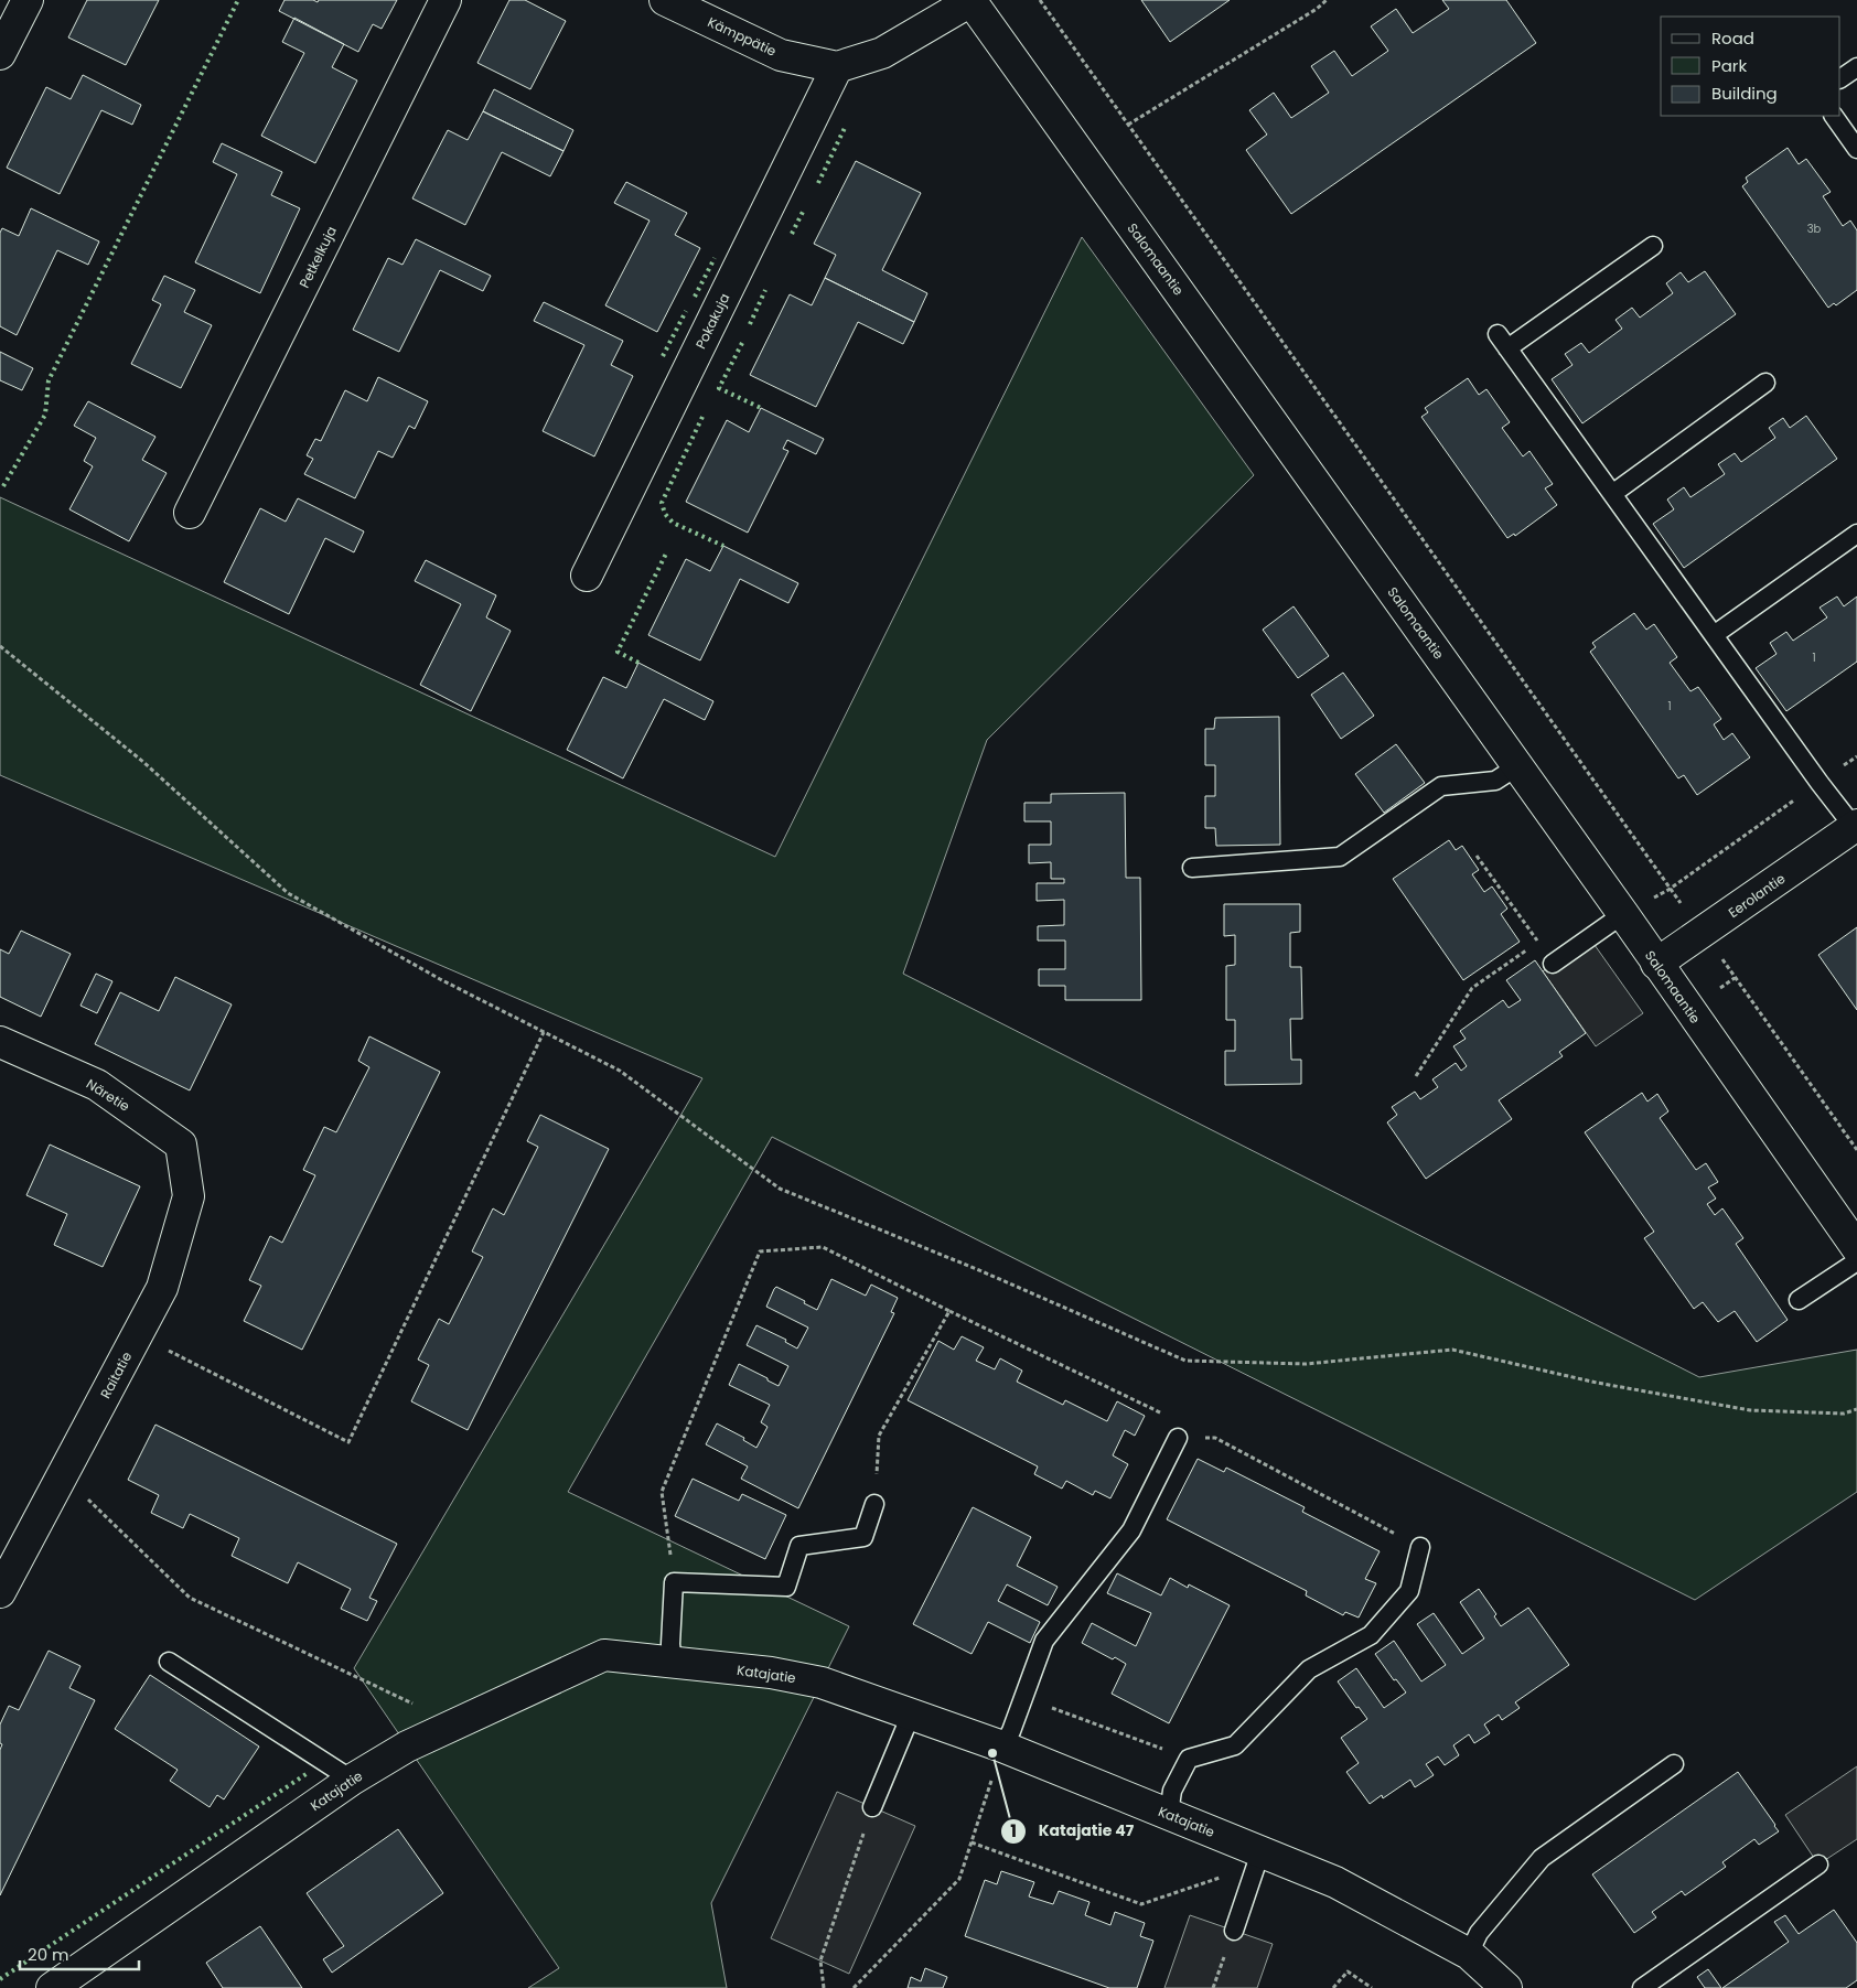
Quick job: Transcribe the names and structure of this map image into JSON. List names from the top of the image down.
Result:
{
  "streets": {
    "street": [
      "Kämppätie",
      "Petkelkuja",
      "Salomaantie",
      "Pokakuja",
      "Eerolantie",
      "Näretie",
      "Raitatie",
      "Katajatie"
    ]
  },
  "crossings": [
    ["Kämppätie", "Salomaantie"],
    ["Kämppätie", "Pokakuja"],
    ["Salomaantie", "Eerolantie"],
    ["Näretie", "Raitatie"]
  ],
  "places": ["Katajatie 47"],
  "house_numbers": ["3b", "1", "1"],
  "legend": ["Road", "Park", "Building"],
  "scale_bar": "20 m"
}
